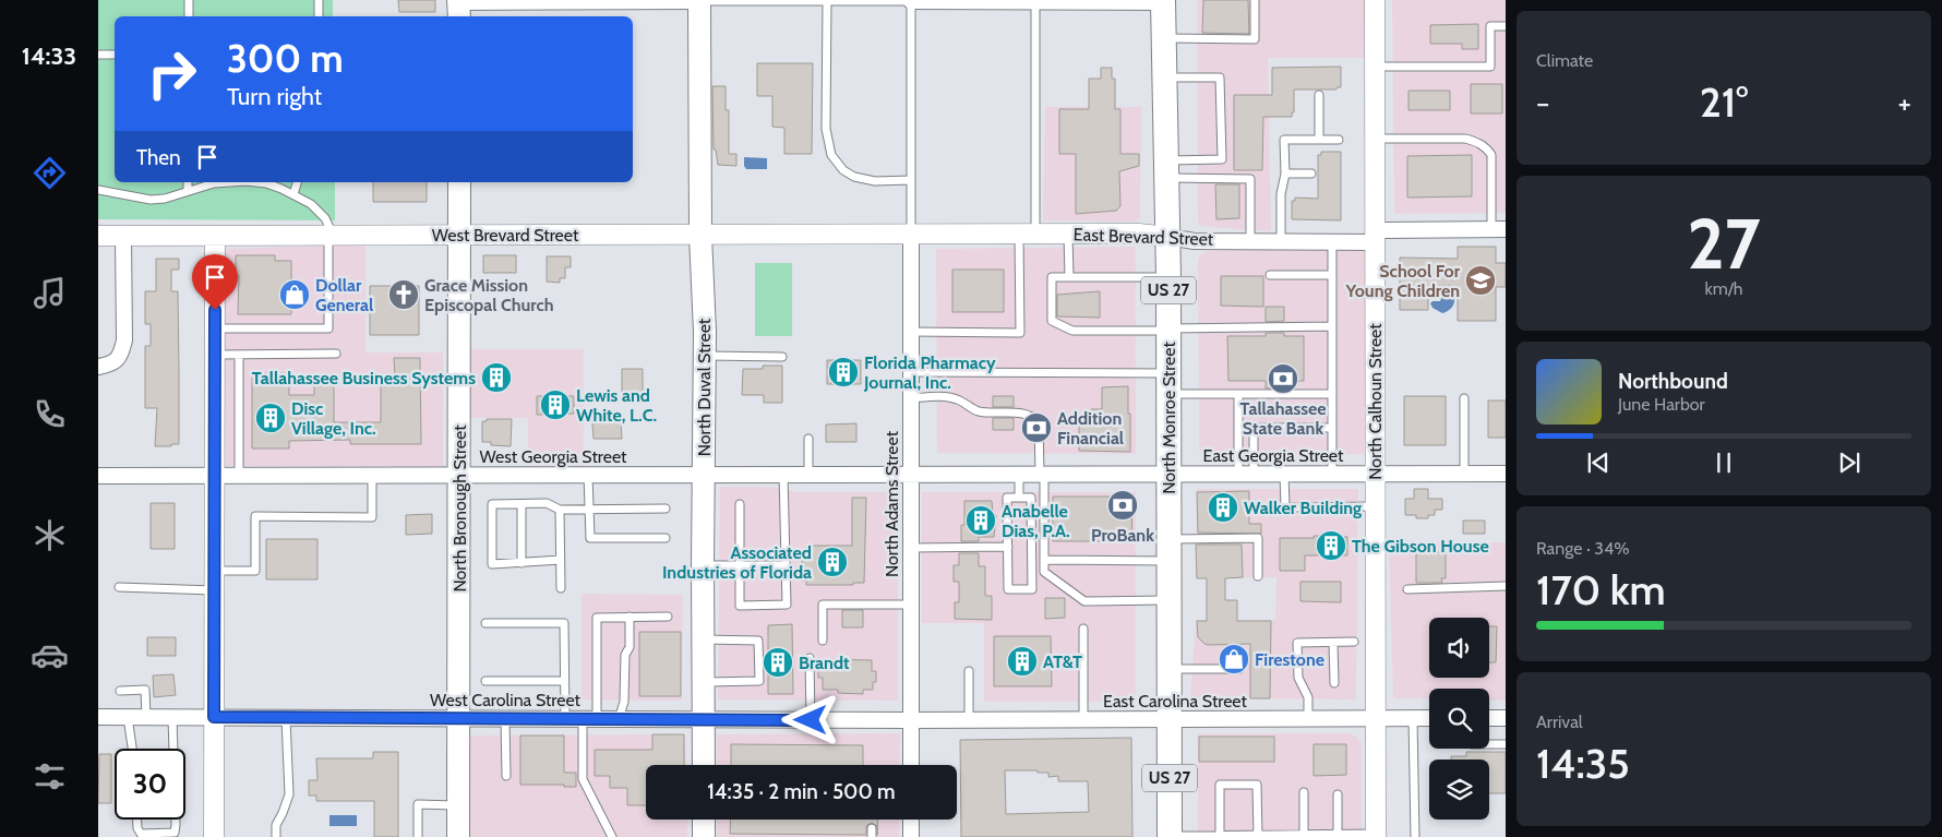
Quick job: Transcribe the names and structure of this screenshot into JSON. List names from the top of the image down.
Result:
{
  "streets": {
    "main road": [
      "US 27",
      "North Duval Street",
      "North Monroe Street",
      "North Bronough Street"
    ],
    "street": [
      "West Brevard Street",
      "East Brevard Street",
      "North Calhoun Street",
      "East Georgia Street",
      "West Georgia Street",
      "North Adams Street",
      "West Carolina Street",
      "East Carolina Street"
    ]
  },
  "crossings": [
    ["West Brevard Street", "East Brevard Street"],
    ["West Brevard Street", "North Duval Street"],
    ["West Brevard Street", "North Adams Street"],
    ["West Brevard Street", "North Bronough Street"],
    ["East Brevard Street", "North Calhoun Street"],
    ["East Brevard Street", "North Monroe Street"],
    ["East Brevard Street", "North Adams Street"],
    ["North Duval Street", "West Georgia Street"],
    ["North Duval Street", "West Carolina Street"],
    ["North Calhoun Street", "East Georgia Street"],
    ["North Calhoun Street", "East Carolina Street"],
    ["North Monroe Street", "East Georgia Street"],
    ["North Monroe Street", "East Carolina Street"],
    ["East Georgia Street", "West Georgia Street"],
    ["East Georgia Street", "North Adams Street"],
    ["West Georgia Street", "North Adams Street"],
    ["West Georgia Street", "North Bronough Street"],
    ["North Adams Street", "West Carolina Street"],
    ["North Adams Street", "East Carolina Street"],
    ["North Bronough Street", "West Carolina Street"],
    ["West Carolina Street", "East Carolina Street"]
  ],
  "places": {
    "school or university": ["School For Young Children"],
    "shop": ["Dollar General", "Firestone"],
    "church": ["Grace Mission Episcopal Church"],
    "building": [
      "Florida Pharmacy Journal, Inc.",
      "Tallahassee Business Systems",
      "Lewis and White, L.C.",
      "Disc Village, Inc.",
      "Walker Building",
      "Anabelle Dias, P.A.",
      "The Gibson House",
      "Associated Industries of Florida",
      "AT&T",
      "Brandt"
    ],
    "bank": ["Tallahassee State Bank", "Addition Financial", "ProBank"]
  },
  "page": {
    "tabs": "14:33",
    "tile": [
      "Climate",
      ["27", "km/h"],
      ["Range · 34%", "170 km"],
      ["Arrival", "14:35"]
    ],
    "turn": ["300 m", "Turn right"],
    "heat": ["−", "21°", "+"],
    "then": "Then",
    "song": ["Northbound", "June Harbor"],
    "limit": "30",
    "trip": "14:35 · 2 min · 500 m"
  }
}
